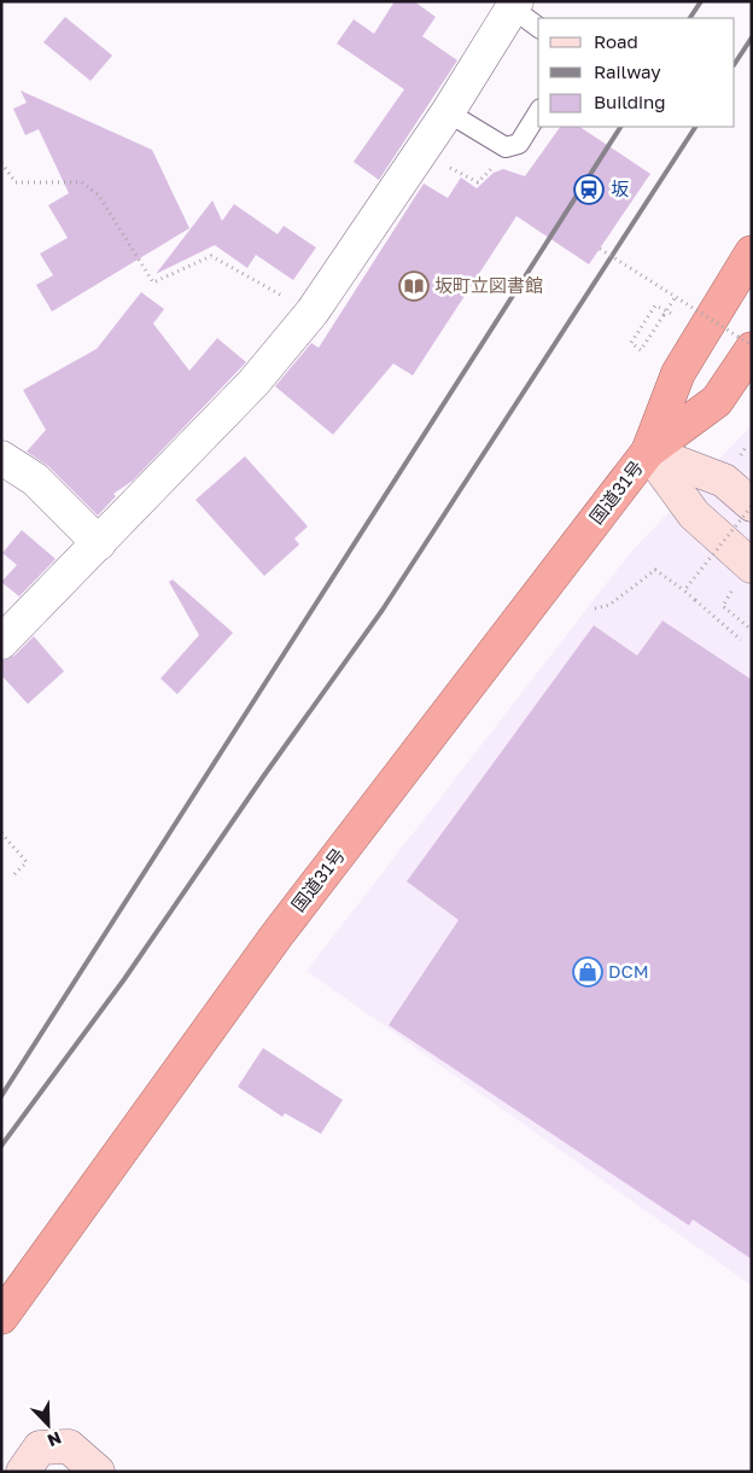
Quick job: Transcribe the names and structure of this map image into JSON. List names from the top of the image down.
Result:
{
  "streets": {
    "highway": ["国道31号"]
  },
  "places": {
    "station": ["坂"],
    "library": ["坂町立図書館"],
    "shop": ["DCM"]
  },
  "legend": ["Road", "Railway", "Building"],
  "north": "bottom right"
}
